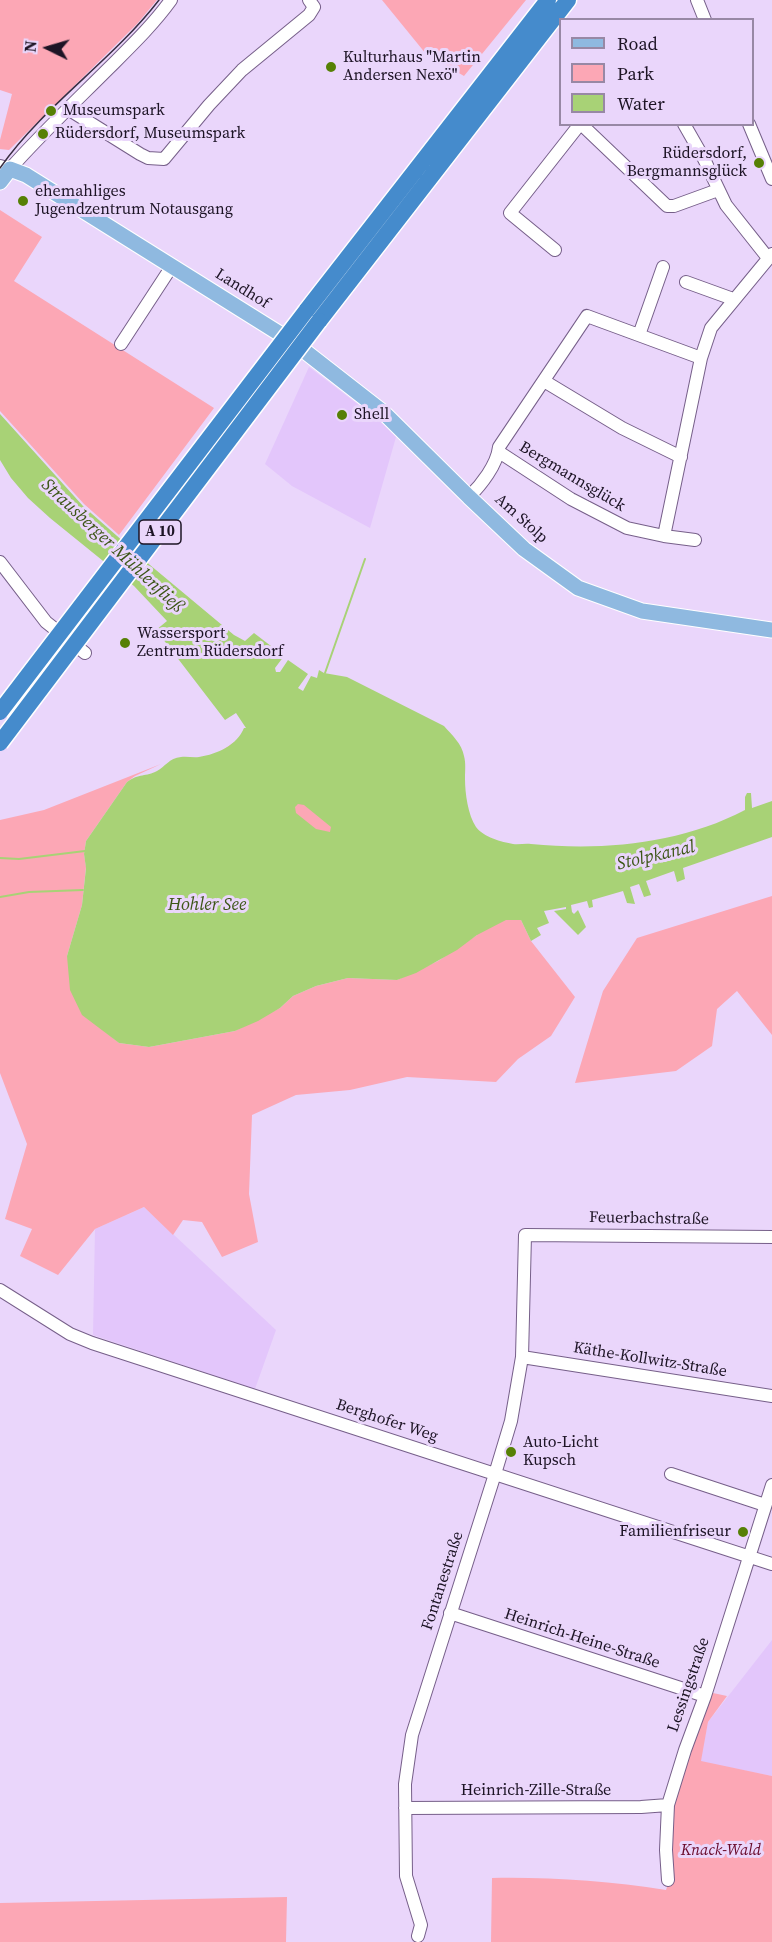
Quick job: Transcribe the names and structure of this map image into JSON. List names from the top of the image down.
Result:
{
  "streets": {
    "highway": ["A 10"],
    "main road": ["Landhof", "Am Stolp"],
    "street": [
      "Bergmannsglück",
      "Feuerbachstraße",
      "Käthe-Kollwitz-Straße",
      "Berghofer Weg",
      "Fontanestraße",
      "Heinrich-Heine-Straße",
      "Lessingstraße",
      "Heinrich-Zille-Straße"
    ]
  },
  "crossings": [
    ["Landhof", "Am Stolp"],
    ["Bergmannsglück", "Am Stolp"],
    ["Feuerbachstraße", "Fontanestraße"],
    ["Käthe-Kollwitz-Straße", "Fontanestraße"],
    ["Berghofer Weg", "Fontanestraße"],
    ["Berghofer Weg", "Lessingstraße"],
    ["Fontanestraße", "Heinrich-Heine-Straße"],
    ["Fontanestraße", "Heinrich-Zille-Straße"],
    ["Heinrich-Heine-Straße", "Lessingstraße"],
    ["Lessingstraße", "Heinrich-Zille-Straße"]
  ],
  "water": ["Strausberger Mühlenfließ", "Stolpkanal", "Hohler See"],
  "parks": ["Knack-Wald"],
  "places": [
    "Kulturhaus \"Martin Andersen Nexö\"",
    "Museumspark",
    "Rüdersdorf, Museumspark",
    "Rüdersdorf, Bergmannsglück",
    "ehemahliges Jugendzentrum Notausgang",
    "Shell",
    "Wassersport Zentrum Rüdersdorf",
    "Auto-Licht Kupsch",
    "Familienfriseur"
  ],
  "legend": ["Road", "Park", "Water"],
  "north": "left"
}
